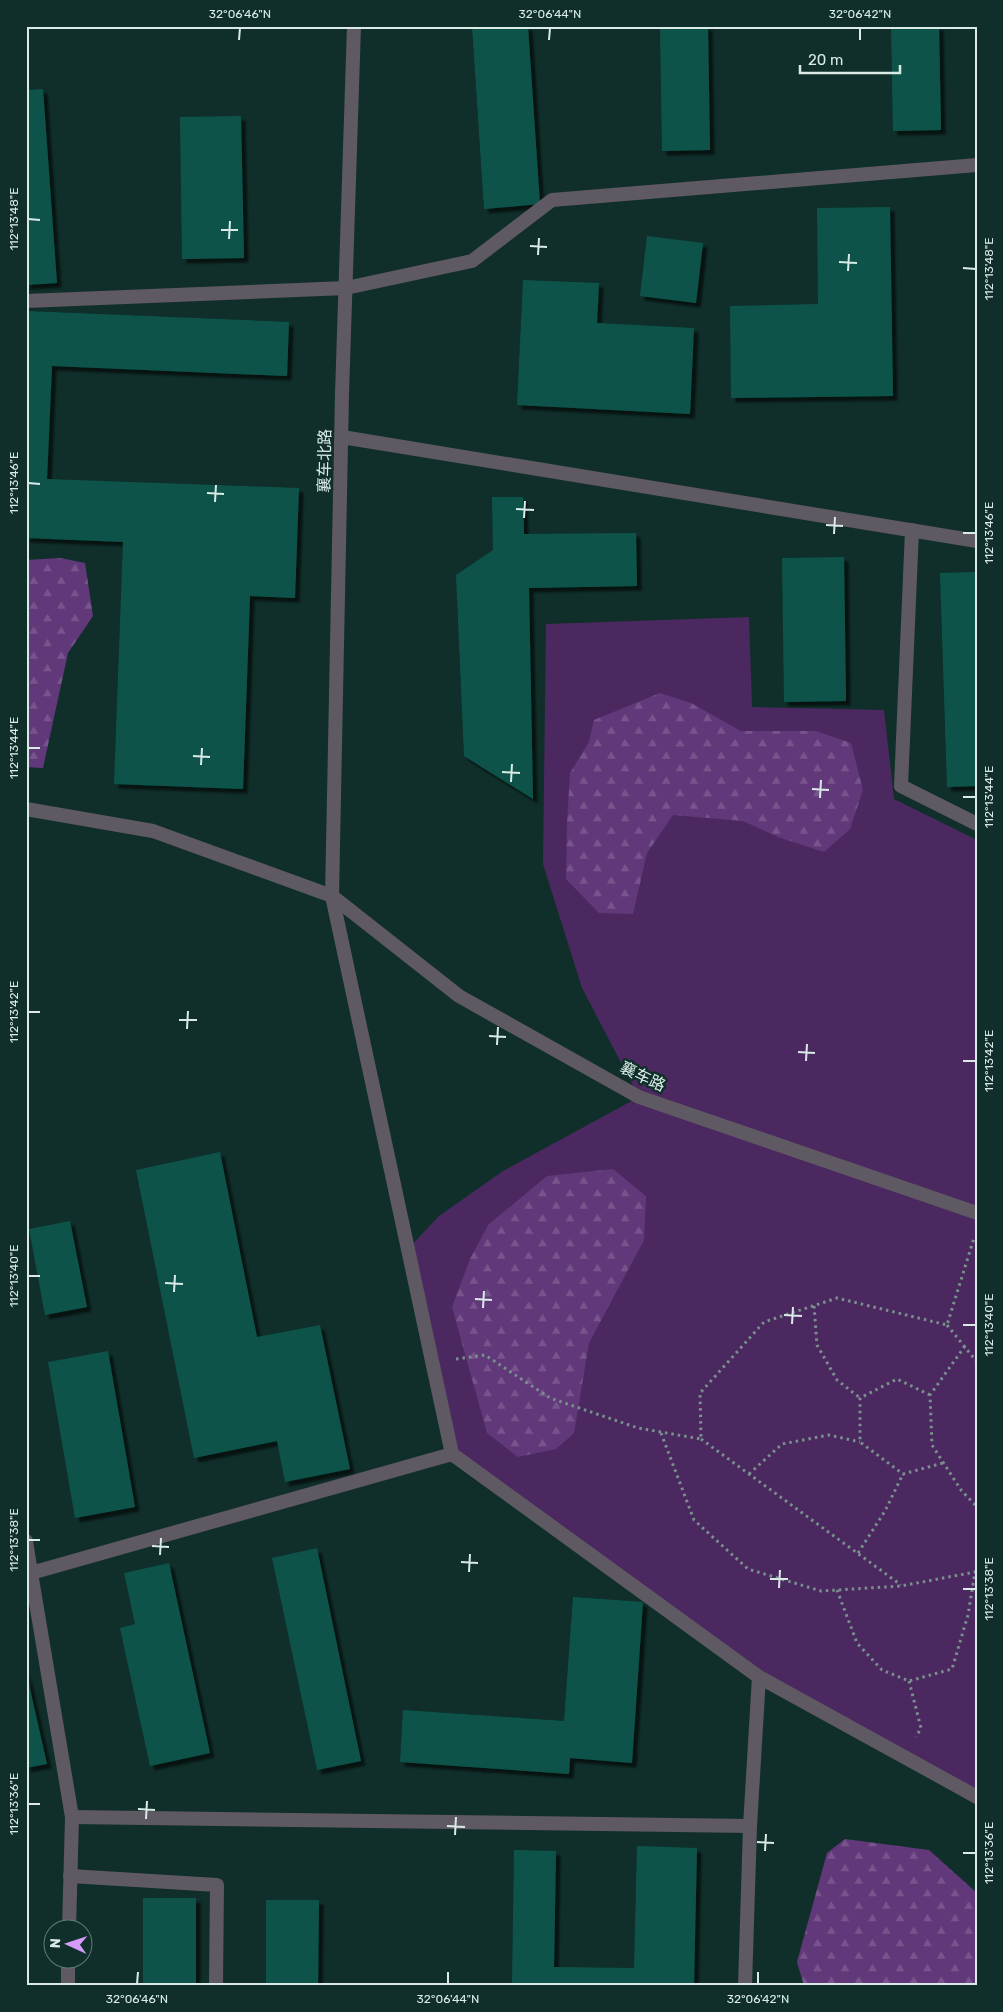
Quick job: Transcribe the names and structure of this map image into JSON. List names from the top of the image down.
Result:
{
  "streets": {
    "street": ["襄车北路", "襄车路"]
  },
  "crossings": [
    ["襄车北路", "襄车路"]
  ],
  "scale_bar": "20 m",
  "north": "left",
  "coordinates": [
    "32°06'46\"N",
    "32°06'44\"N",
    "32°06'42\"N",
    "112°13'48\"E",
    "112°13'46\"E",
    "112°13'44\"E",
    "112°13'42\"E",
    "112°13'40\"E",
    "112°13'38\"E",
    "112°13'36\"E"
  ]
}
